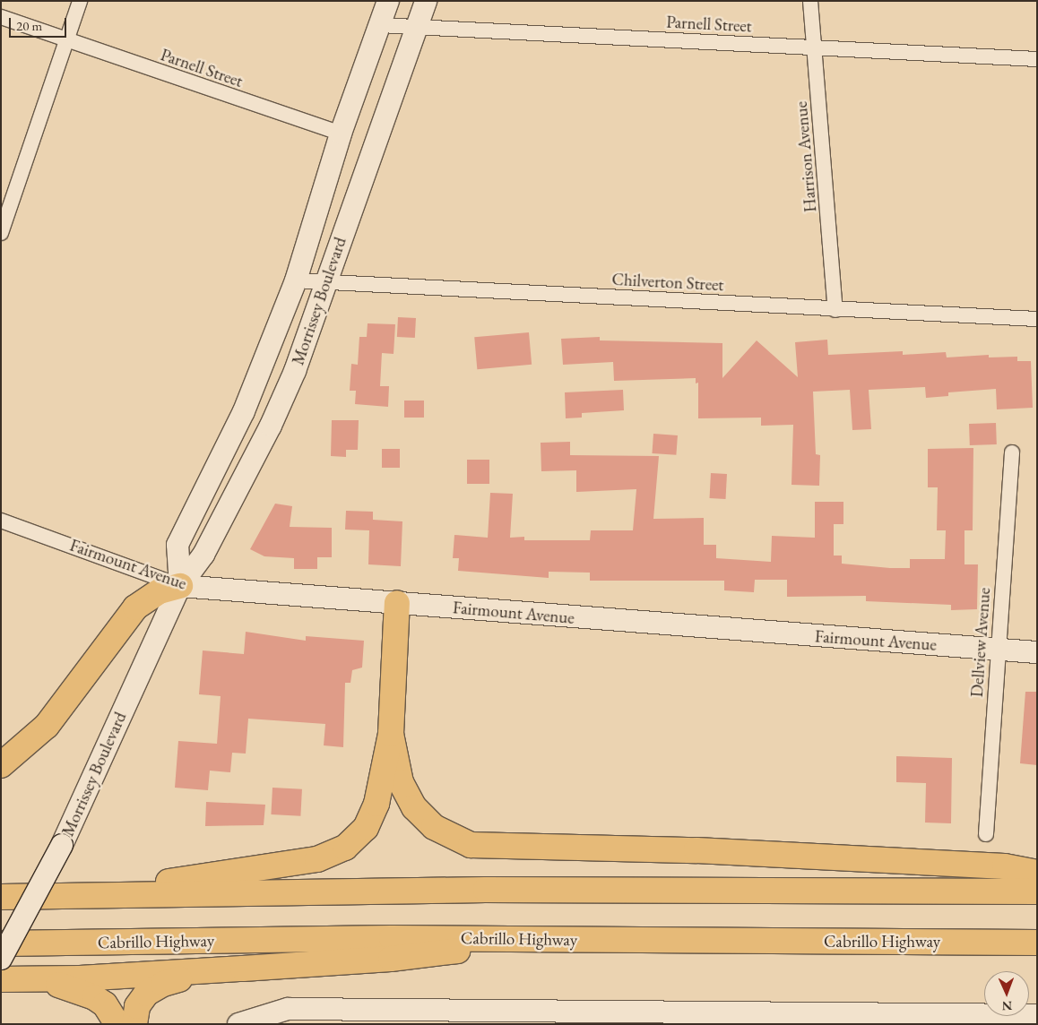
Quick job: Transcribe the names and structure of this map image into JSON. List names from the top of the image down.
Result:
{
  "streets": {
    "highway": ["Cabrillo Highway"],
    "main road": ["Morrissey Boulevard", "Fairmount Avenue"],
    "street": [
      "Parnell Street",
      "Harrison Avenue",
      "Chilverton Street",
      "Dellview Avenue"
    ]
  },
  "crossings": [
    ["Parnell Street", "Harrison Avenue"],
    ["Parnell Street", "Morrissey Boulevard"],
    ["Harrison Avenue", "Chilverton Street"],
    ["Chilverton Street", "Morrissey Boulevard"],
    ["Morrissey Boulevard", "Fairmount Avenue"],
    ["Fairmount Avenue", "Dellview Avenue"]
  ],
  "scale_bar": "20 m",
  "north": "bottom"
}
